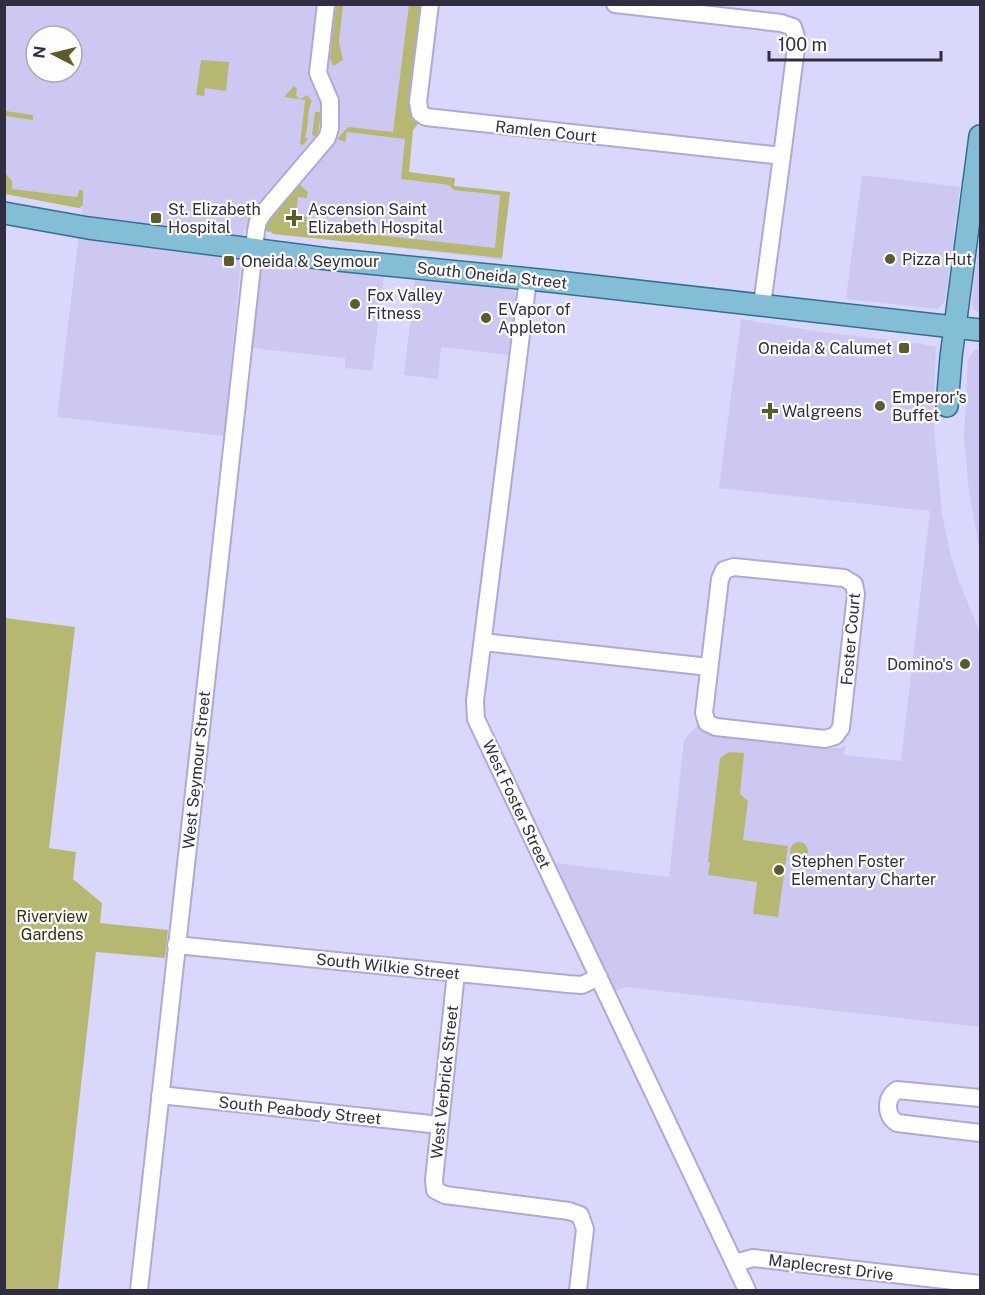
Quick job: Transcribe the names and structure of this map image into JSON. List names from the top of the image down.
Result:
{
  "streets": {
    "main road": ["South Oneida Street"],
    "street": [
      "Ramlen Court",
      "Foster Court",
      "West Seymour Street",
      "West Foster Street",
      "South Wilkie Street",
      "West Verbrick Street",
      "South Peabody Street",
      "Maplecrest Drive"
    ]
  },
  "crossings": [
    ["South Oneida Street", "West Seymour Street"],
    ["South Oneida Street", "West Foster Street"],
    ["West Seymour Street", "South Wilkie Street"],
    ["West Seymour Street", "South Peabody Street"],
    ["West Foster Street", "South Wilkie Street"],
    ["West Foster Street", "Maplecrest Drive"],
    ["South Wilkie Street", "West Verbrick Street"],
    ["West Verbrick Street", "South Peabody Street"]
  ],
  "parks": ["Riverview Gardens"],
  "places": {
    "transit": ["St. Elizabeth Hospital", "Oneida & Seymour", "Oneida & Calumet"],
    "health": ["Ascension Saint Elizabeth Hospital", "Walgreens"],
    "other": [
      "Pizza Hut",
      "Fox Valley Fitness",
      "EVapor of Appleton",
      "Emperor's Buffet",
      "Domino's",
      "Stephen Foster Elementary Charter"
    ]
  },
  "scale_bar": "100 m",
  "north": "left"
}
